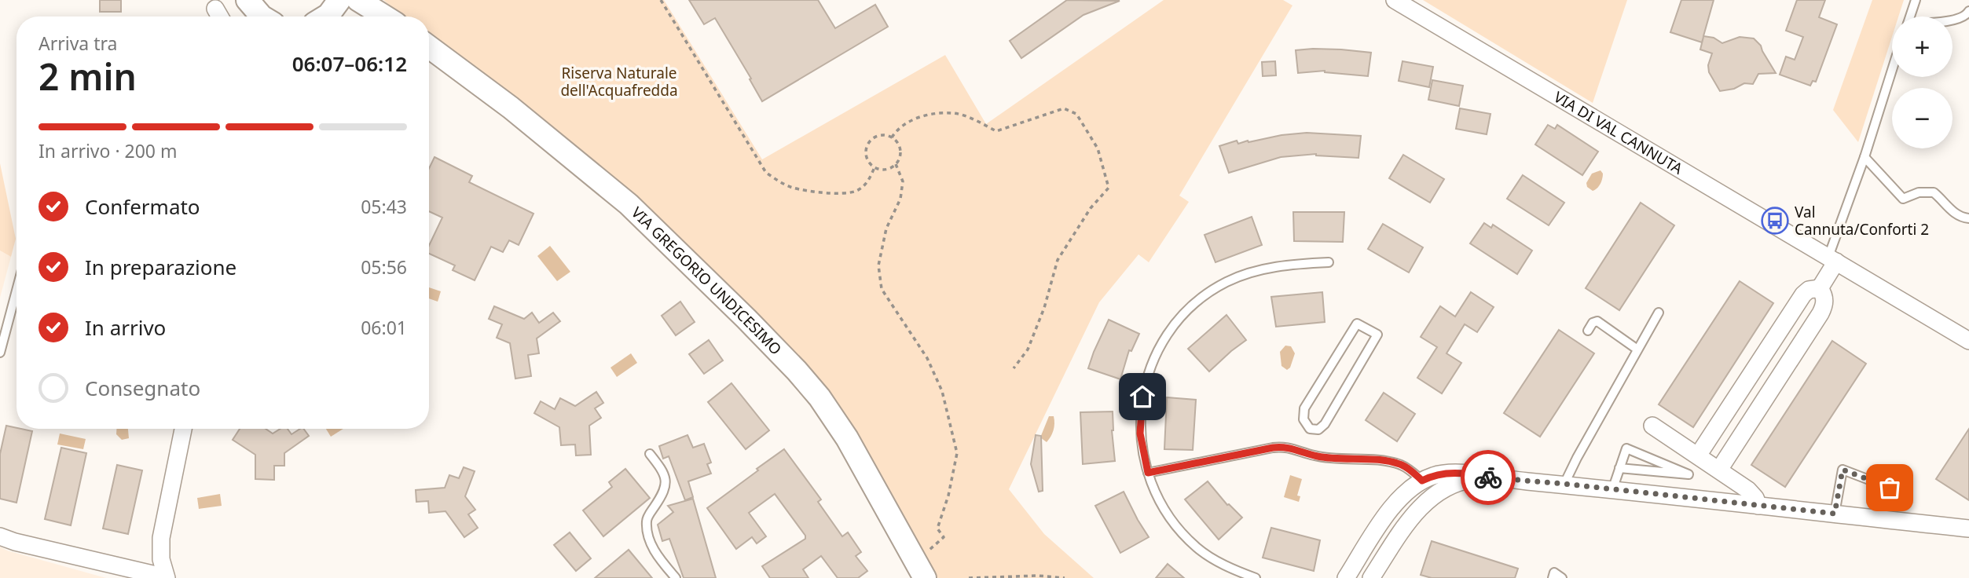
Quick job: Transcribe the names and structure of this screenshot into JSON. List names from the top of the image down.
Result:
{
  "streets": {
    "street": ["VIA DI VAL CANNUTA", "VIA GREGORIO UNDICESIMO"]
  },
  "parks": ["Riserva Naturale dell'Acquafredda"],
  "places": {
    "bus stop": ["Val Cannuta/Conforti 2"]
  },
  "page": {
    "map_buttons": ["+", "−"],
    "heading": ["2 min", "Arriva tra", "06:07–06:12"],
    "bar": "In arrivo · 200 m",
    "list": [
      ["Confermato", "05:43"],
      ["In preparazione", "05:56"],
      ["In arrivo", "06:01"],
      "Consegnato"
    ]
  }
}
